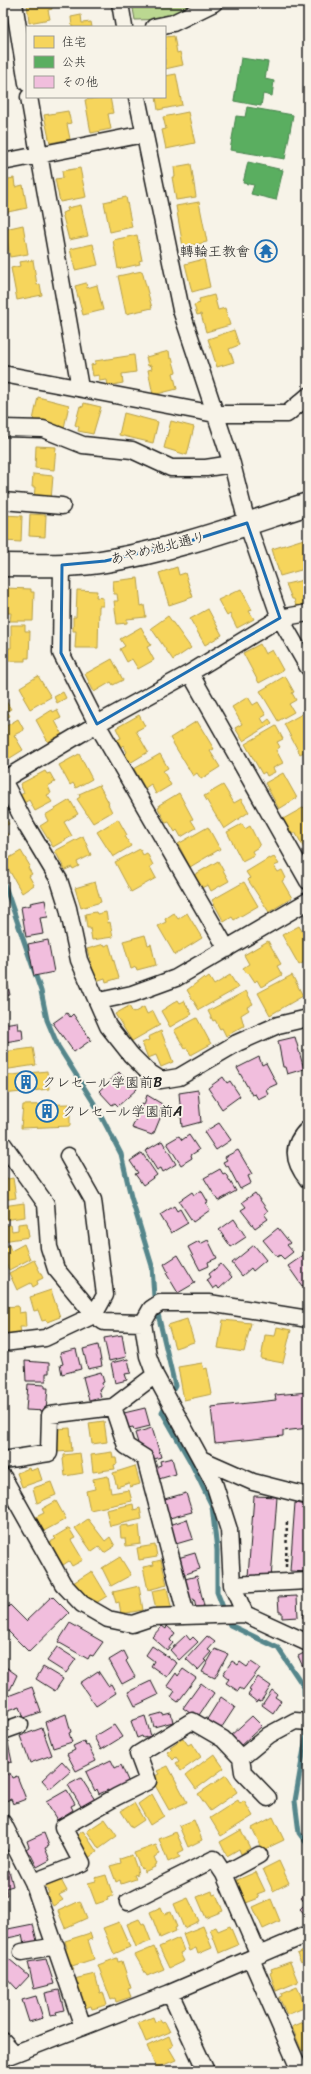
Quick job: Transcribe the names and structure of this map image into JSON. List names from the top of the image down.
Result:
{
  "streets": {
    "street": ["あやめ池北通り"]
  },
  "places": {
    "temple": ["轉輪王教會"],
    "building": ["クレセール学園前B", "クレセール学園前A"]
  },
  "legend": ["住宅", "公共", "その他"]
}
